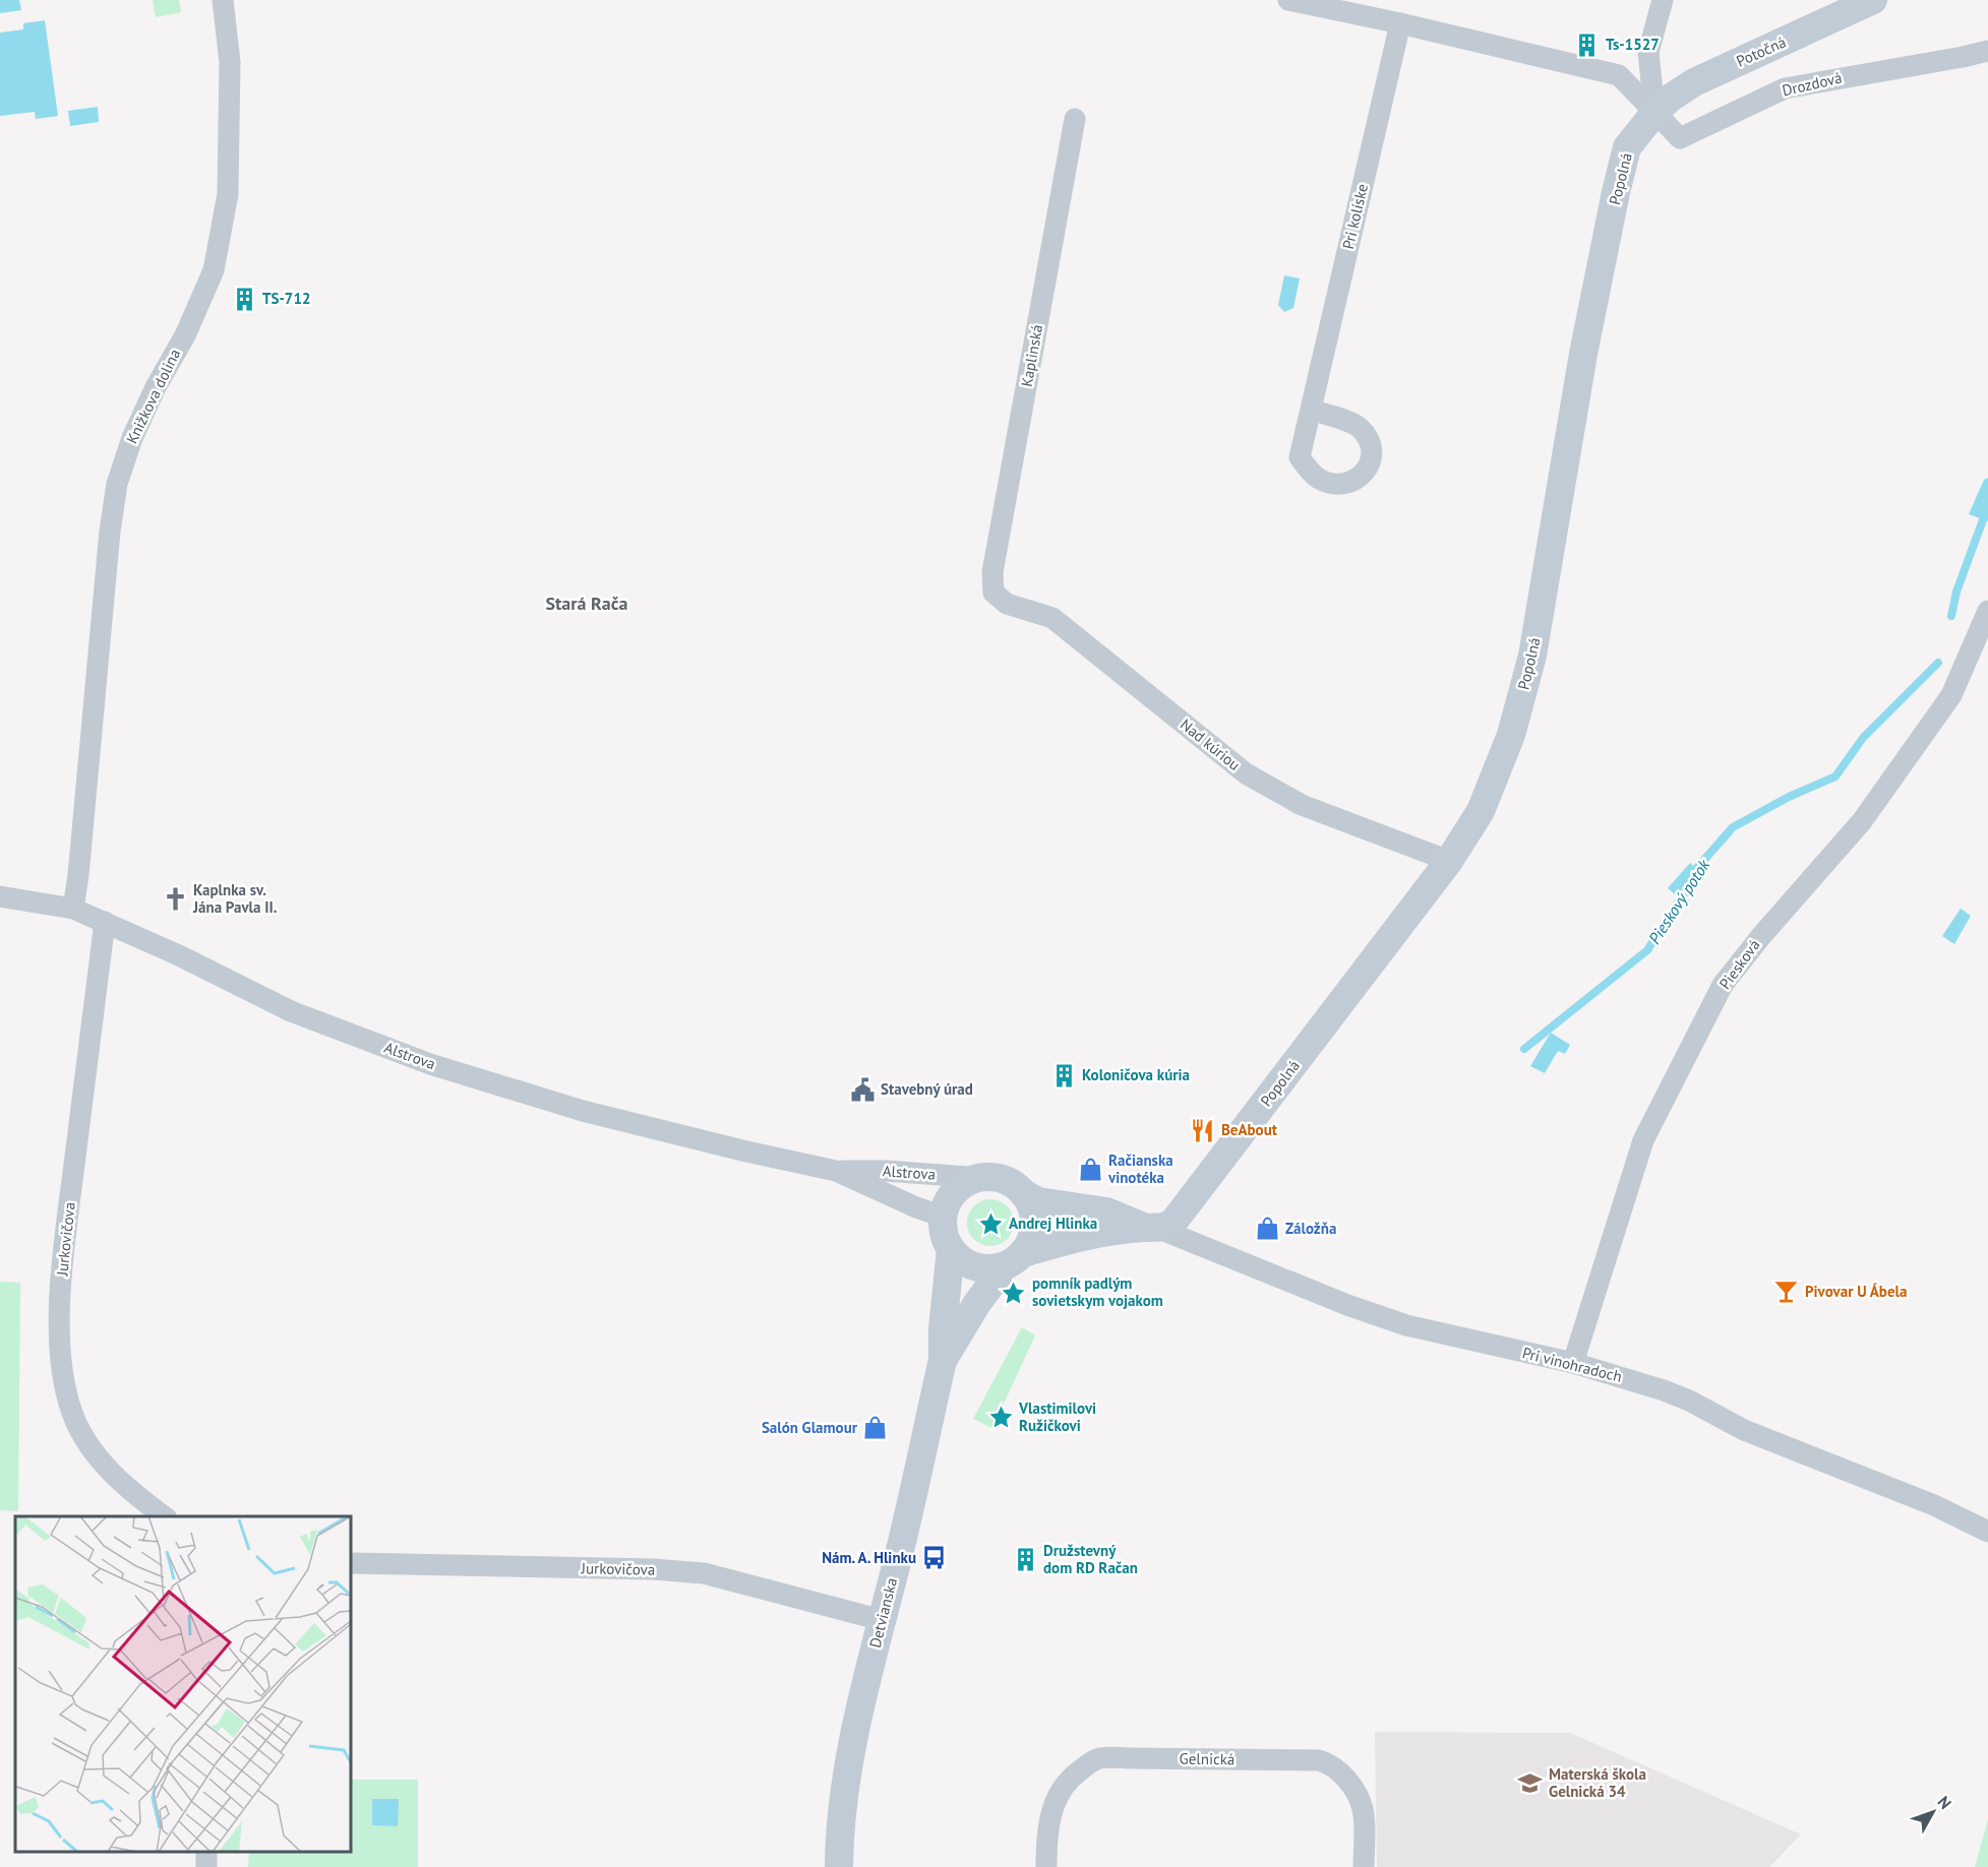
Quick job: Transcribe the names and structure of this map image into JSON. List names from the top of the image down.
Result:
{
  "streets": {
    "street": [
      "Potočná",
      "Drozdová",
      "Popolná",
      "Pri kolíske",
      "Kaplinská",
      "Knižkova dolina",
      "Nad kúriou",
      "Piesková",
      "Alstrova",
      "Jurkovičova",
      "Pri vinohradoch",
      "Detvianska",
      "Gelnická"
    ]
  },
  "crossings": [
    ["Potočná", "Drozdová"],
    ["Potočná", "Popolná"],
    ["Drozdová", "Popolná"],
    ["Popolná", "Nad kúriou"],
    ["Popolná", "Pri vinohradoch"],
    ["Kaplinská", "Nad kúriou"],
    ["Knižkova dolina", "Alstrova"],
    ["Piesková", "Pri vinohradoch"],
    ["Alstrova", "Jurkovičova"],
    ["Alstrova", "Pri vinohradoch"],
    ["Alstrova", "Detvianska"],
    ["Jurkovičova", "Detvianska"],
    ["Pri vinohradoch", "Detvianska"]
  ],
  "districts": ["Stará Rača"],
  "water": ["Pieskový potok"],
  "places": {
    "building": [
      "Ts-1527",
      "TS-712",
      "Koloničova kúria",
      "Družstevný dom RD Račan"
    ],
    "church": ["Kaplnka sv. Jána Pavla II."],
    "public building": ["Stavebný úrad"],
    "restaurant": ["BeAbout"],
    "shop": ["Račianska vinotéka", "Záložňa", "Salón Glamour"],
    "place": ["Andrej Hlinka", "pomník padlým sovietskym vojakom", "Vlastimilovi Ružičkovi"],
    "bar": ["Pivovar U Ábela"],
    "bus stop": ["Nám. A. Hlinku"],
    "school or university": ["Materská škola Gelnická 34"]
  },
  "north": "top right"
}
